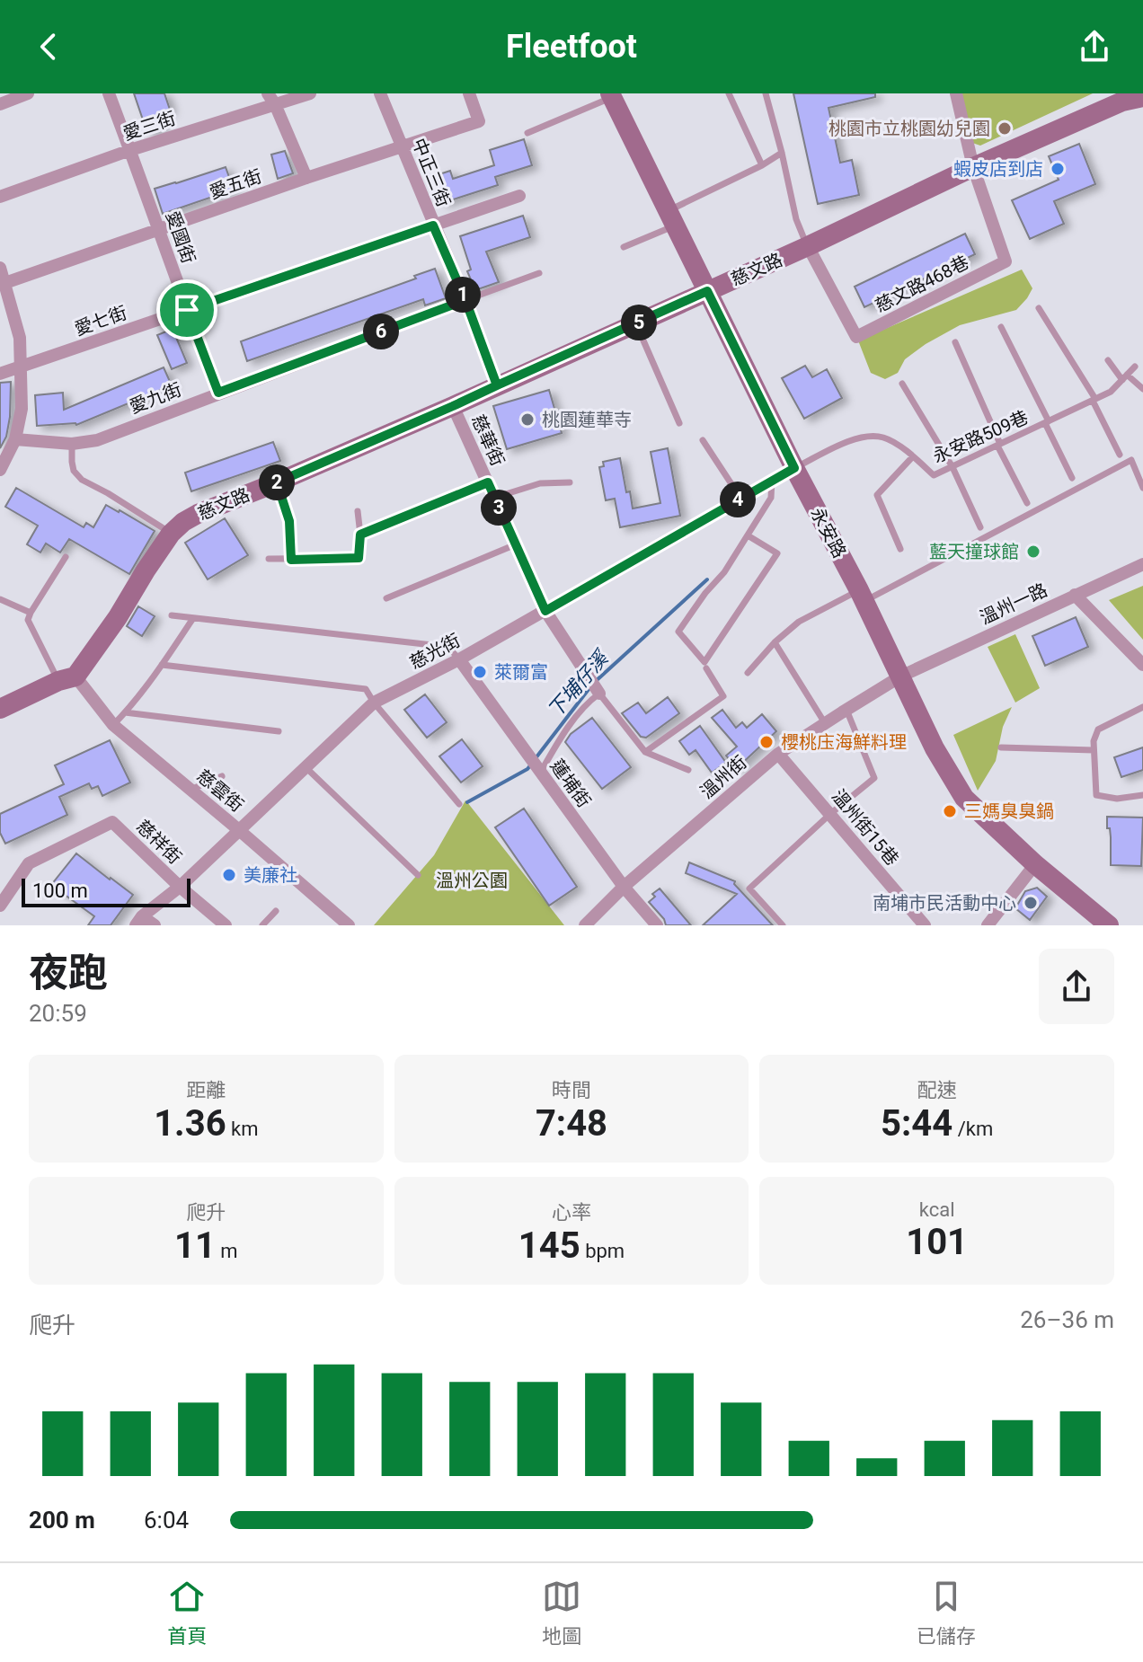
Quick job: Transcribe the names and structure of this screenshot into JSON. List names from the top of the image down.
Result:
{
  "streets": {
    "street": [
      "愛三街",
      "中正三街",
      "愛五街",
      "愛國街",
      "慈文路",
      "慈文路468巷",
      "愛七街",
      "愛九街",
      "慈華街",
      "永安路",
      "溫州一路",
      "慈光街",
      "溫州街",
      "蓮埔街",
      "慈雲街",
      "溫州街15巷",
      "慈祥街"
    ],
    "lane": ["永安路509巷"]
  },
  "crossings": [
    ["愛三街", "愛國街"],
    ["中正三街", "愛五街"],
    ["中正三街", "慈文路"],
    ["中正三街", "愛七街"],
    ["中正三街", "愛九街"],
    ["愛五街", "愛國街"],
    ["愛國街", "愛七街"],
    ["愛國街", "愛九街"],
    ["慈文路", "慈文路468巷"],
    ["慈文路", "慈華街"],
    ["慈文路", "永安路"],
    ["慈文路", "慈雲街"],
    ["永安路509巷", "永安路"],
    ["永安路509巷", "慈光街"],
    ["慈華街", "慈光街"],
    ["永安路", "溫州一路"],
    ["永安路", "慈光街"],
    ["永安路", "溫州街"],
    ["溫州一路", "溫州街"],
    ["慈光街", "蓮埔街"],
    ["慈光街", "慈雲街"],
    ["慈光街", "慈祥街"],
    ["溫州街", "蓮埔街"],
    ["溫州街", "溫州街15巷"]
  ],
  "water": ["下埔仔溪"],
  "parks": ["溫州公園"],
  "places": [
    "桃園市立桃園幼兒園",
    "蝦皮店到店",
    "桃園蓮華寺",
    "藍天撞球館",
    "萊爾富",
    "櫻桃庒海鮮料理",
    "三媽臭臭鍋",
    "美廉社",
    "南埔市民活動中心"
  ],
  "scale_bar": "100 m",
  "page": {
    "header": "Fleetfoot",
    "pins": [
      "1",
      "5",
      "6",
      "2",
      "4",
      "3"
    ],
    "scale": "100 m",
    "heading": ["夜跑", "20:59"],
    "stats": [
      ["距離", "1.36 km"],
      ["時間", "7:48"],
      ["配速", "5:44 /km"],
      ["爬升", "11 m"],
      ["心率", "145 bpm"],
      ["kcal", "101"]
    ],
    "chart": ["爬升", "26–36 m"],
    "list": [
      {
        "name": "200 m",
        "note": "6:04"
      }
    ],
    "tabs": ["首頁", "地圖", "已儲存"]
  }
}
